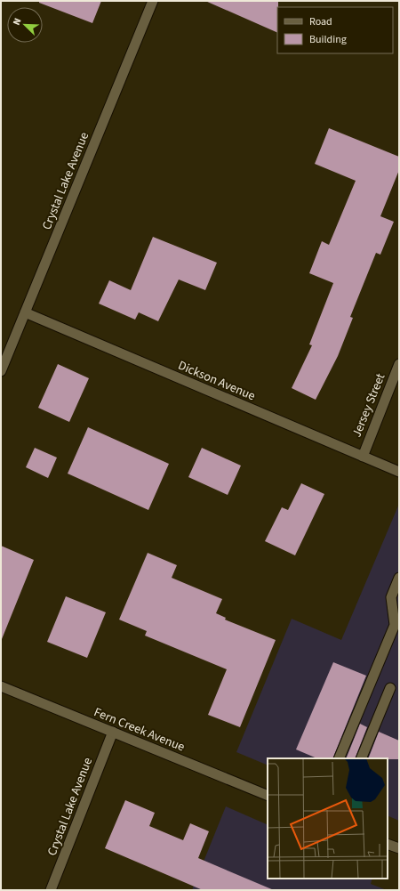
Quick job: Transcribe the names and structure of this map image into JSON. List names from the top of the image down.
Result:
{
  "streets": {
    "street": [
      "Crystal Lake Avenue",
      "Dickson Avenue",
      "Jersey Street",
      "Fern Creek Avenue"
    ]
  },
  "crossings": [
    ["Crystal Lake Avenue", "Dickson Avenue"],
    ["Crystal Lake Avenue", "Fern Creek Avenue"],
    ["Dickson Avenue", "Jersey Street"]
  ],
  "legend": ["Road", "Building"],
  "north": "top left"
}
